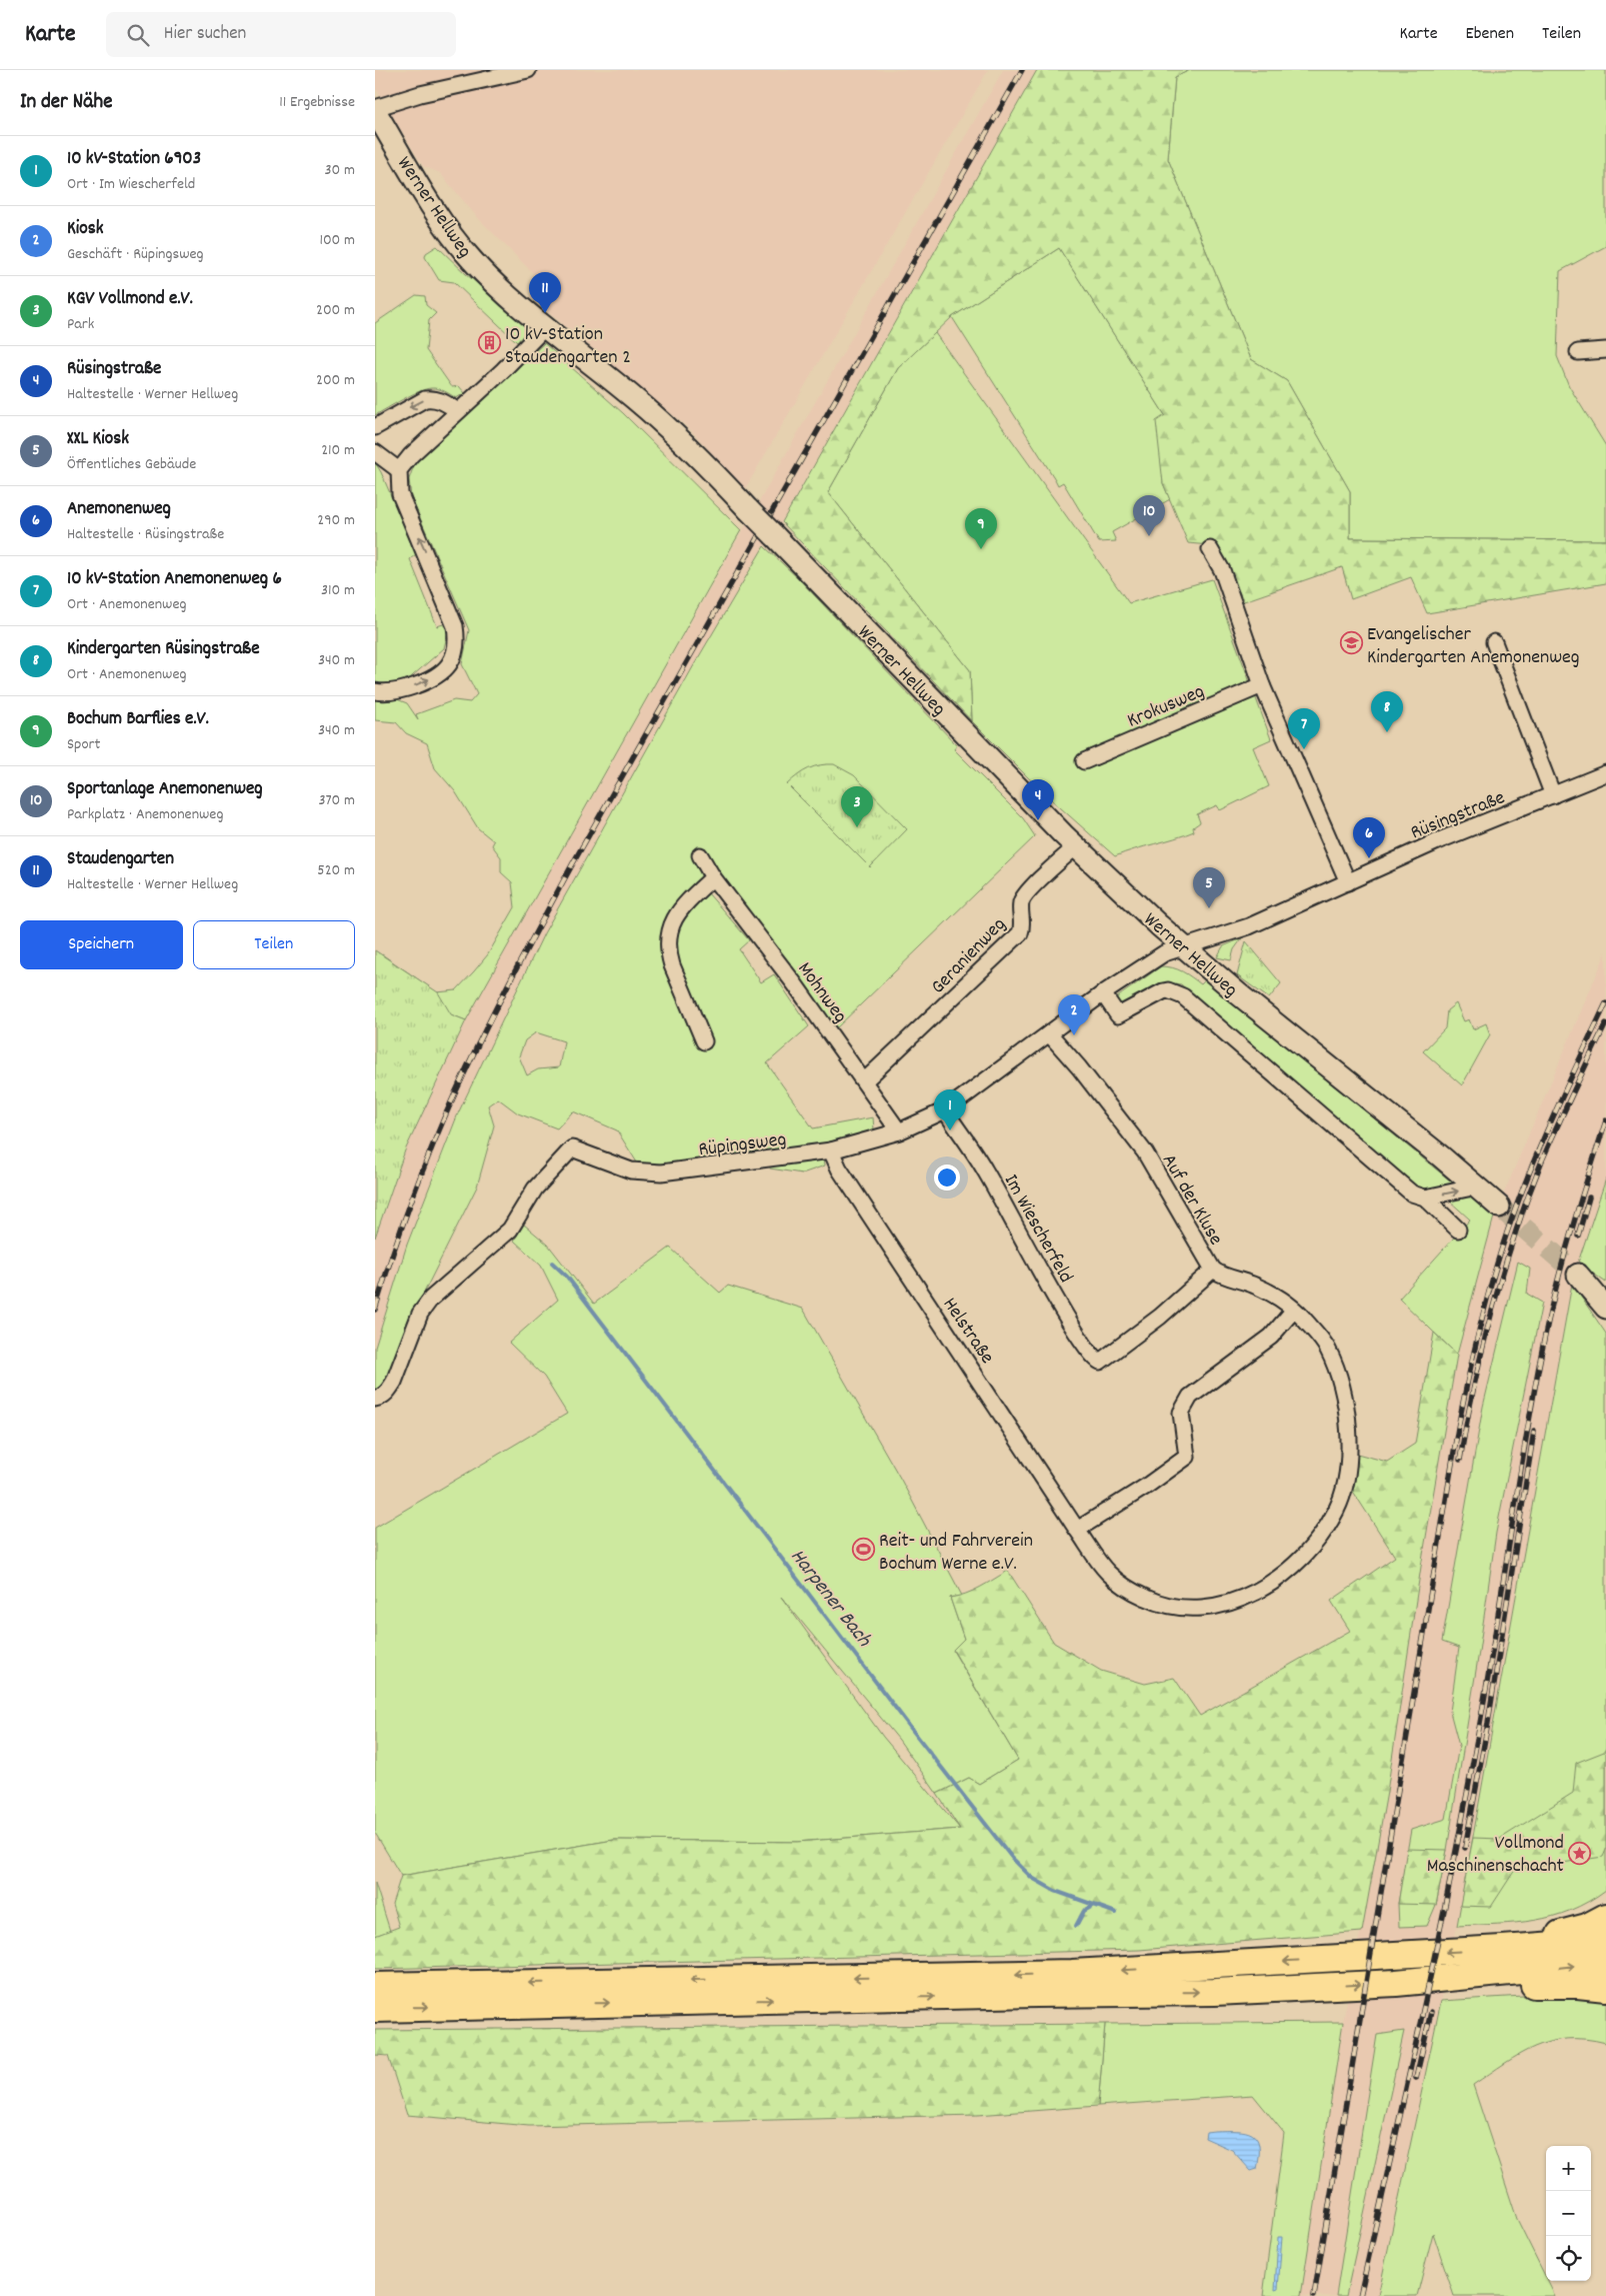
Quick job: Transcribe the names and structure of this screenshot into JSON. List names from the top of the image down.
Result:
{
  "streets": {
    "main road": ["Werner Hellweg"],
    "street": [
      "Krokusweg",
      "Rüsingstraße",
      "Geranienweg",
      "Mohnweg",
      "Rüpingsweg",
      "Auf der Kluse",
      "Im Wiescherfeld",
      "Helstraße"
    ]
  },
  "crossings": [
    ["Werner Hellweg", "Rüsingstraße"],
    ["Werner Hellweg", "Geranienweg"],
    ["Werner Hellweg", "Rüpingsweg"],
    ["Rüsingstraße", "Rüpingsweg"],
    ["Geranienweg", "Mohnweg"],
    ["Mohnweg", "Rüpingsweg"],
    ["Rüpingsweg", "Auf der Kluse"],
    ["Rüpingsweg", "Im Wiescherfeld"],
    ["Rüpingsweg", "Helstraße"],
    ["Auf der Kluse", "Im Wiescherfeld"],
    ["Auf der Kluse", "Helstraße"]
  ],
  "water": ["Harpener Bach"],
  "places": {
    "building": ["10 kV-Station Staudengarten 2"],
    "school or university": ["Evangelischer Kindergarten Anemonenweg"],
    "sports": ["Reit- und Fahrverein Bochum Werne e.V."],
    "place": ["Vollmond Maschinenschacht"]
  },
  "page": {
    "header": "Karte",
    "search": "Hier suchen",
    "nav": ["Karte", "Ebenen", "Teilen"],
    "heading": ["In der Nähe", "11 Ergebnisse"],
    "list": [
      {
        "mark": "1",
        "name": "10 kV-Station 6903",
        "note": "Ort · Im Wiescherfeld",
        "value": "30 m"
      },
      {
        "mark": "2",
        "name": "Kiosk",
        "note": "Geschäft · Rüpingsweg",
        "value": "100 m"
      },
      {
        "mark": "3",
        "name": "KGV Vollmond e.V.",
        "note": "Park",
        "value": "200 m"
      },
      {
        "mark": "4",
        "name": "Rüsingstraße",
        "note": "Haltestelle · Werner Hellweg",
        "value": "200 m"
      },
      {
        "mark": "5",
        "name": "XXL Kiosk",
        "note": "Öffentliches Gebäude",
        "value": "210 m"
      },
      {
        "mark": "6",
        "name": "Anemonenweg",
        "note": "Haltestelle · Rüsingstraße",
        "value": "290 m"
      },
      {
        "mark": "7",
        "name": "10 kV-Station Anemonenweg 6",
        "note": "Ort · Anemonenweg",
        "value": "310 m"
      },
      {
        "mark": "8",
        "name": "Kindergarten Rüsingstraße",
        "note": "Ort · Anemonenweg",
        "value": "340 m"
      },
      {
        "mark": "9",
        "name": "Bochum Barflies e.V.",
        "note": "Sport",
        "value": "340 m"
      },
      {
        "mark": "10",
        "name": "Sportanlage Anemonenweg",
        "note": "Parkplatz · Anemonenweg",
        "value": "370 m"
      },
      {
        "mark": "11",
        "name": "Staudengarten",
        "note": "Haltestelle · Werner Hellweg",
        "value": "520 m"
      }
    ],
    "pins": [
      "11",
      "10",
      "9",
      "8",
      "7",
      "4",
      "3",
      "6",
      "5",
      "2",
      "1"
    ],
    "buttons": ["Speichern", "Teilen"],
    "map_buttons": ["+", "−"]
  }
}
